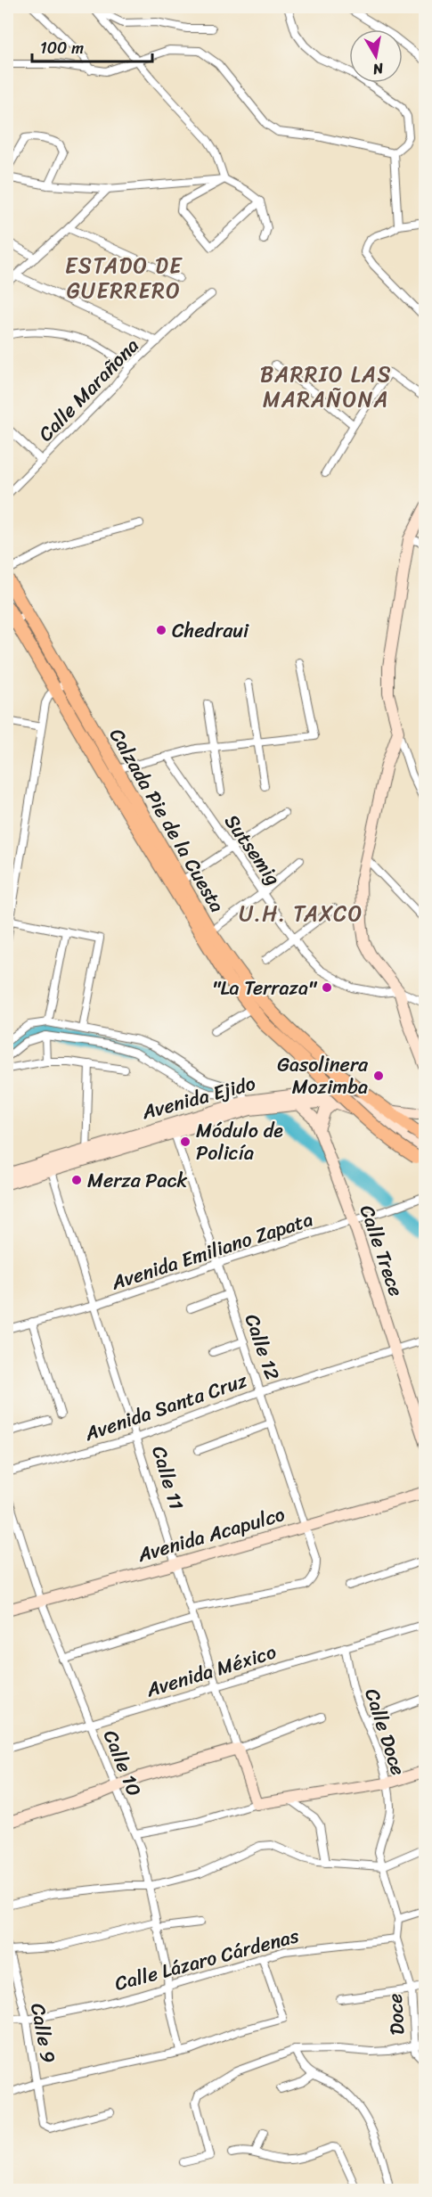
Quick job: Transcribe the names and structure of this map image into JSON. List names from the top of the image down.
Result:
{
  "streets": {
    "main road": ["Calzada Pie de la Cuesta"],
    "street": [
      "Calle Marañona",
      "Sutsemig",
      "Avenida Ejido",
      "Avenida Emiliano Zapata",
      "Calle Trece",
      "Calle 12",
      "Avenida Santa Cruz",
      "Calle 11",
      "Avenida Acapulco",
      "Avenida México",
      "Calle Doce",
      "Calle 10",
      "Calle Lázaro Cárdenas",
      "Doce",
      "Calle 9"
    ]
  },
  "crossings": [
    ["Calzada Pie de la Cuesta", "Avenida Ejido"],
    ["Avenida Ejido", "Calle Trece"],
    ["Avenida Ejido", "Calle 12"],
    ["Avenida Ejido", "Calle 11"],
    ["Avenida Emiliano Zapata", "Calle Trece"],
    ["Avenida Emiliano Zapata", "Calle 12"],
    ["Avenida Emiliano Zapata", "Calle 11"],
    ["Calle Trece", "Avenida Santa Cruz"],
    ["Calle 12", "Avenida Santa Cruz"],
    ["Calle 12", "Calle 11"],
    ["Calle 12", "Avenida Acapulco"],
    ["Avenida Santa Cruz", "Calle 11"],
    ["Calle 11", "Avenida Acapulco"],
    ["Calle 11", "Avenida México"],
    ["Avenida Acapulco", "Calle 10"],
    ["Avenida México", "Calle Doce"],
    ["Avenida México", "Calle 10"],
    ["Calle Doce", "Doce"],
    ["Calle 10", "Calle Lázaro Cárdenas"],
    ["Calle Lázaro Cárdenas", "Doce"],
    ["Calle Lázaro Cárdenas", "Calle 9"]
  ],
  "districts": ["ESTADO DE GUERRERO", "BARRIO LAS MARAÑONA", "U.H. TAXCO"],
  "places": [
    "Chedraui",
    "\"La Terraza\"",
    "Gasolinera Mozimba",
    "Módulo de Policía",
    "Merza Pack"
  ],
  "scale_bar": "100 m",
  "north": "bottom"
}
